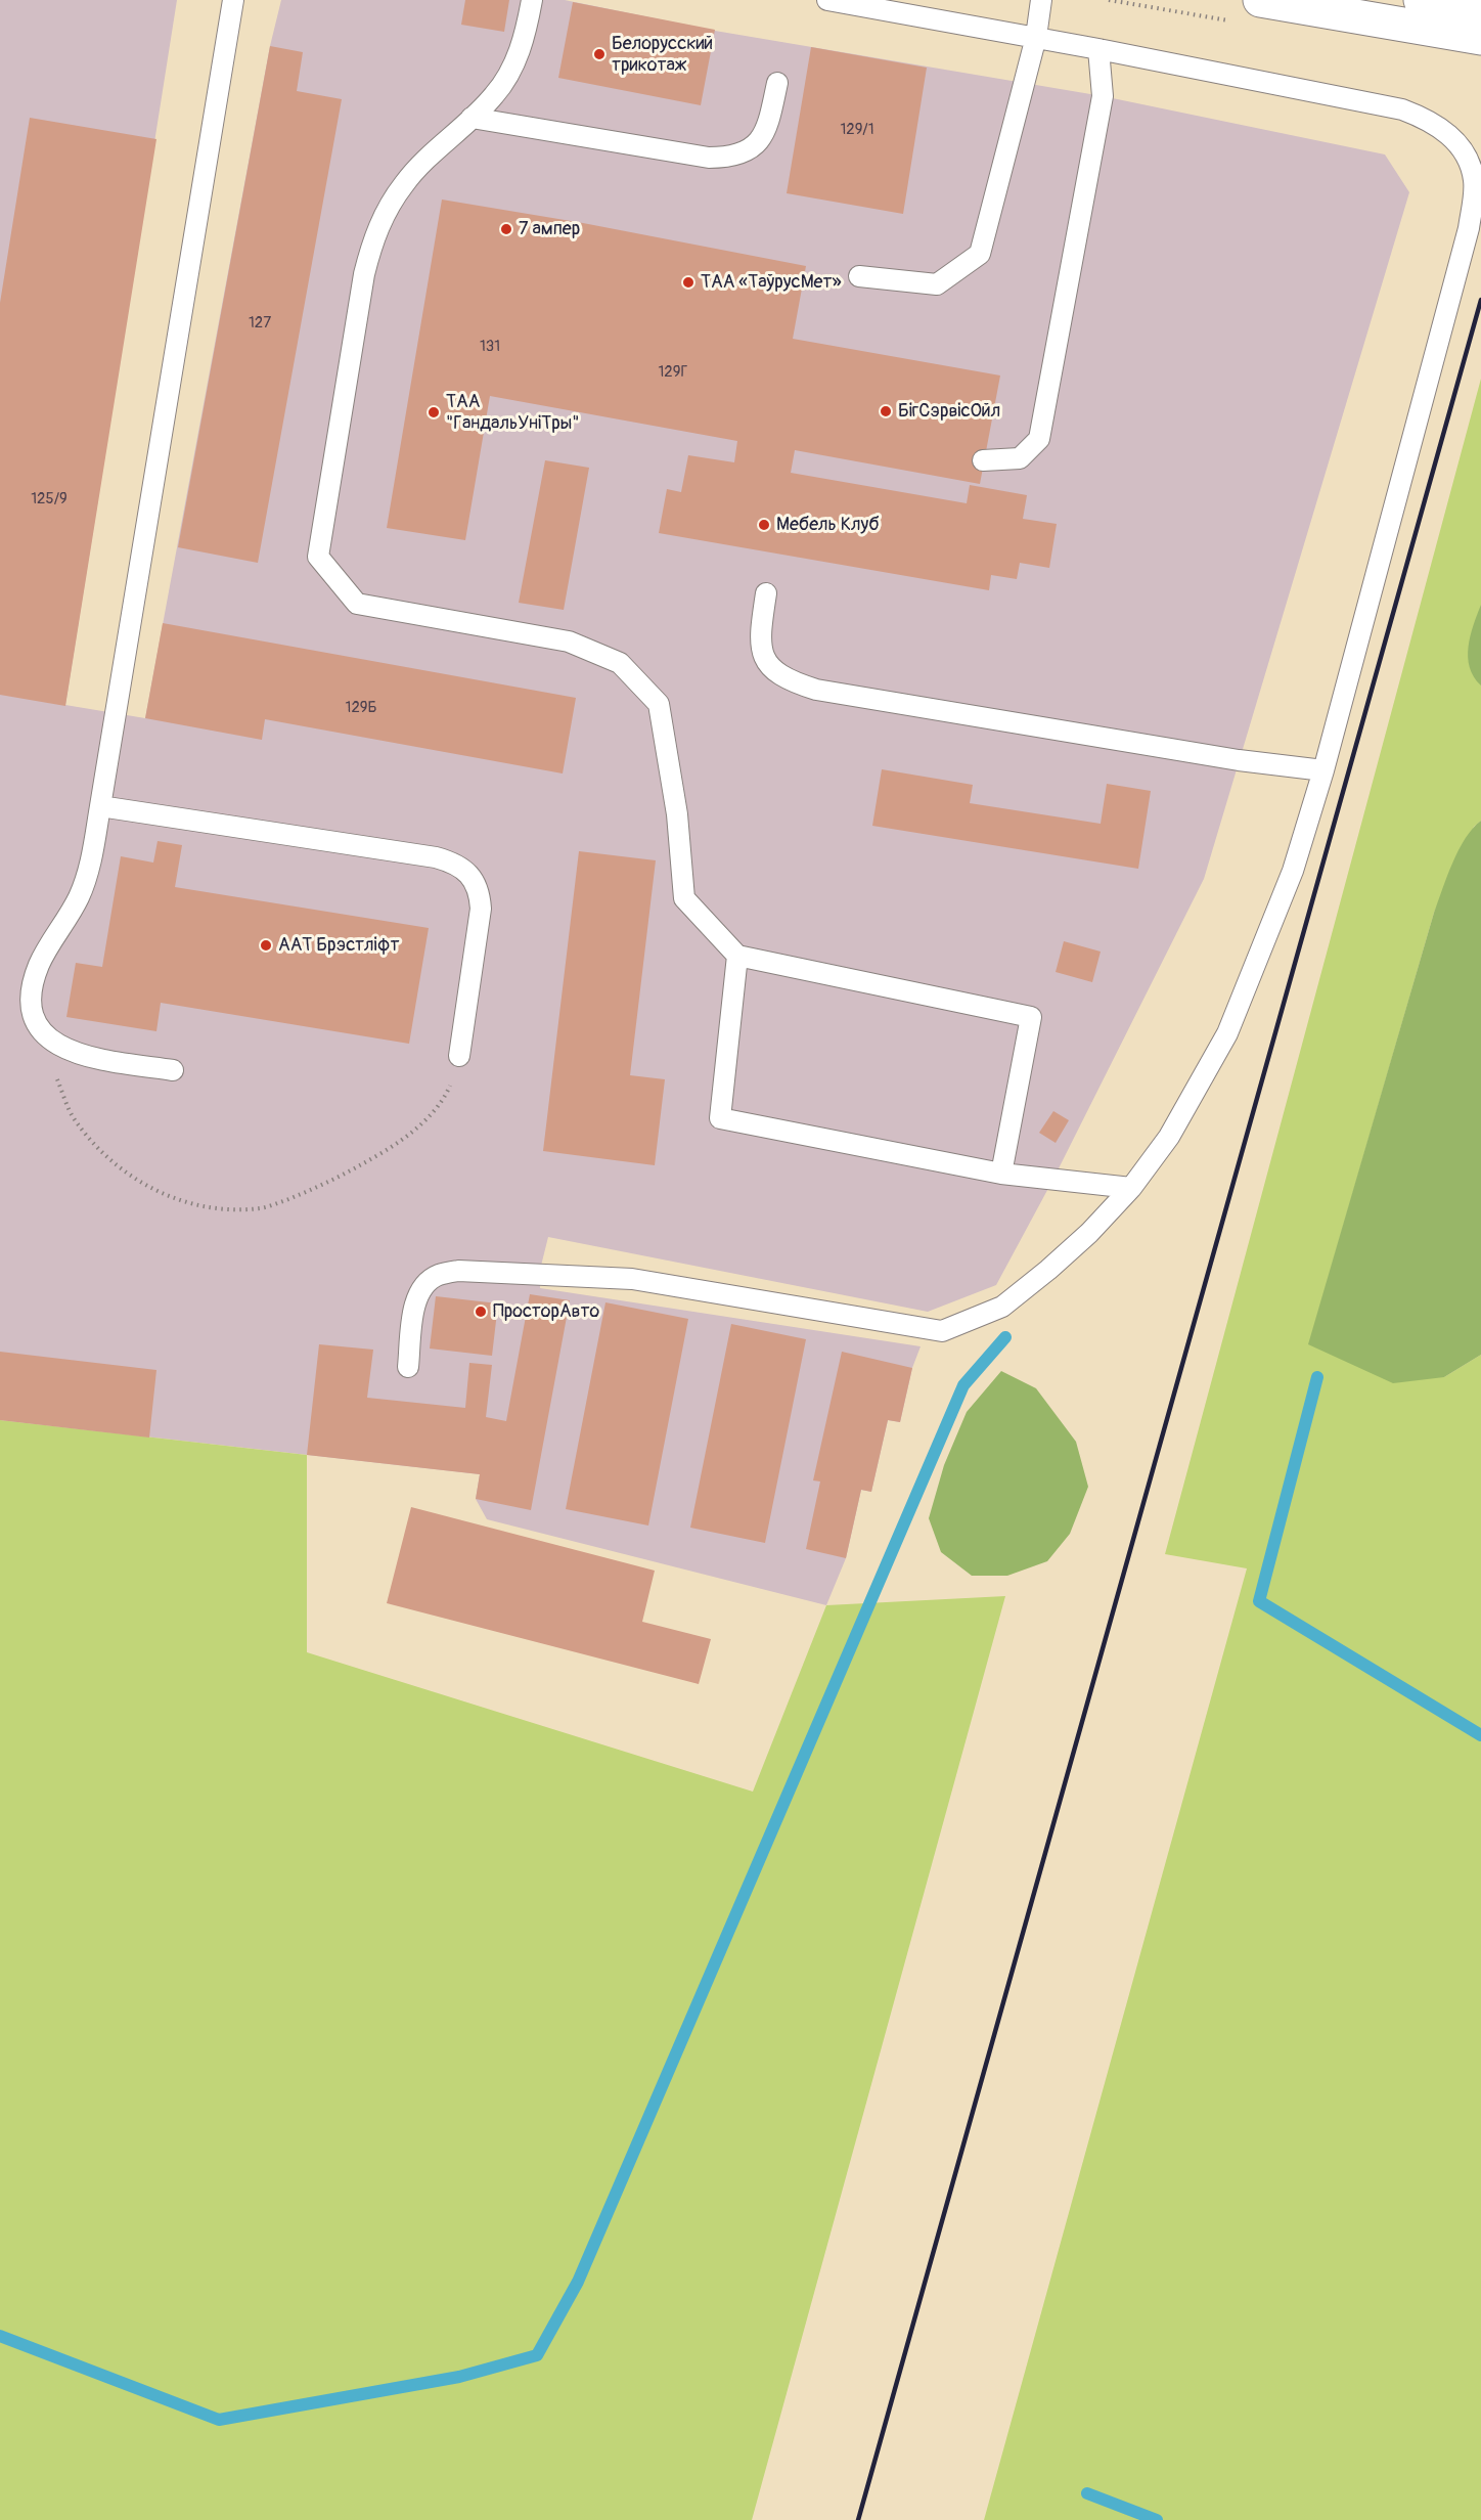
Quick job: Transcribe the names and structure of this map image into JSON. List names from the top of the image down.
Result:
{
  "places": [
    "Белорусский трикотаж",
    "7 ампер",
    "ТАА «ТаўрусМет»",
    "БігСэрвісОйл",
    "ТАА \"ГандальУніТры\"",
    "Мебель Клуб",
    "ААТ Брэстліфт",
    "ПросторАвто"
  ],
  "house_numbers": [
    "129/1",
    "127",
    "131",
    "129Г",
    "125/9",
    "129Б"
  ]
}
